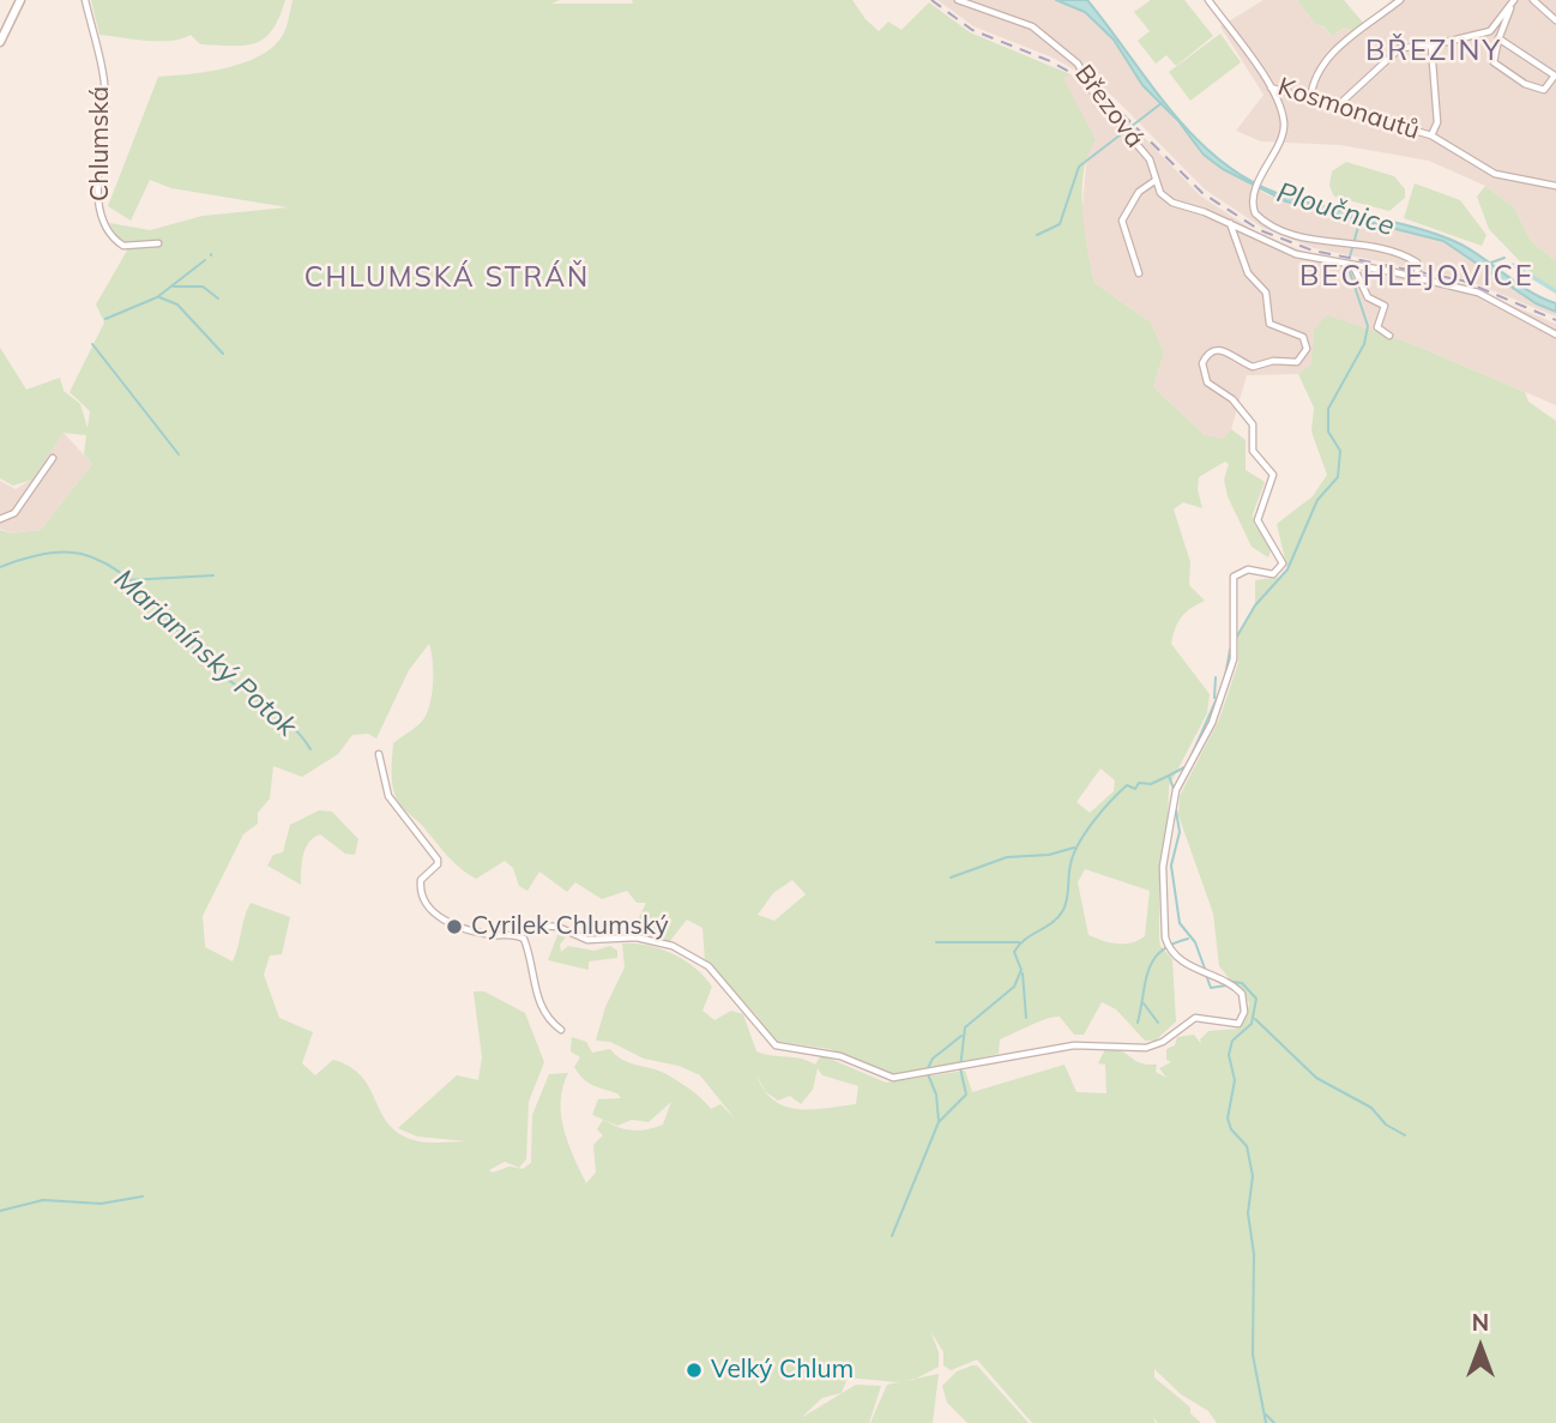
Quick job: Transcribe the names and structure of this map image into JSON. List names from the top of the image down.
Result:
{
  "streets": {
    "street": ["Březová", "Kosmonautů", "Chlumská"]
  },
  "districts": ["BŘEZINY", "BECHLEJOVICE", "CHLUMSKÁ STRÁŇ"],
  "water": ["Ploučnice", "Marjanínský Potok"],
  "places": ["Cyrilek Chlumský", "Velký Chlum"],
  "north": "top"
}
